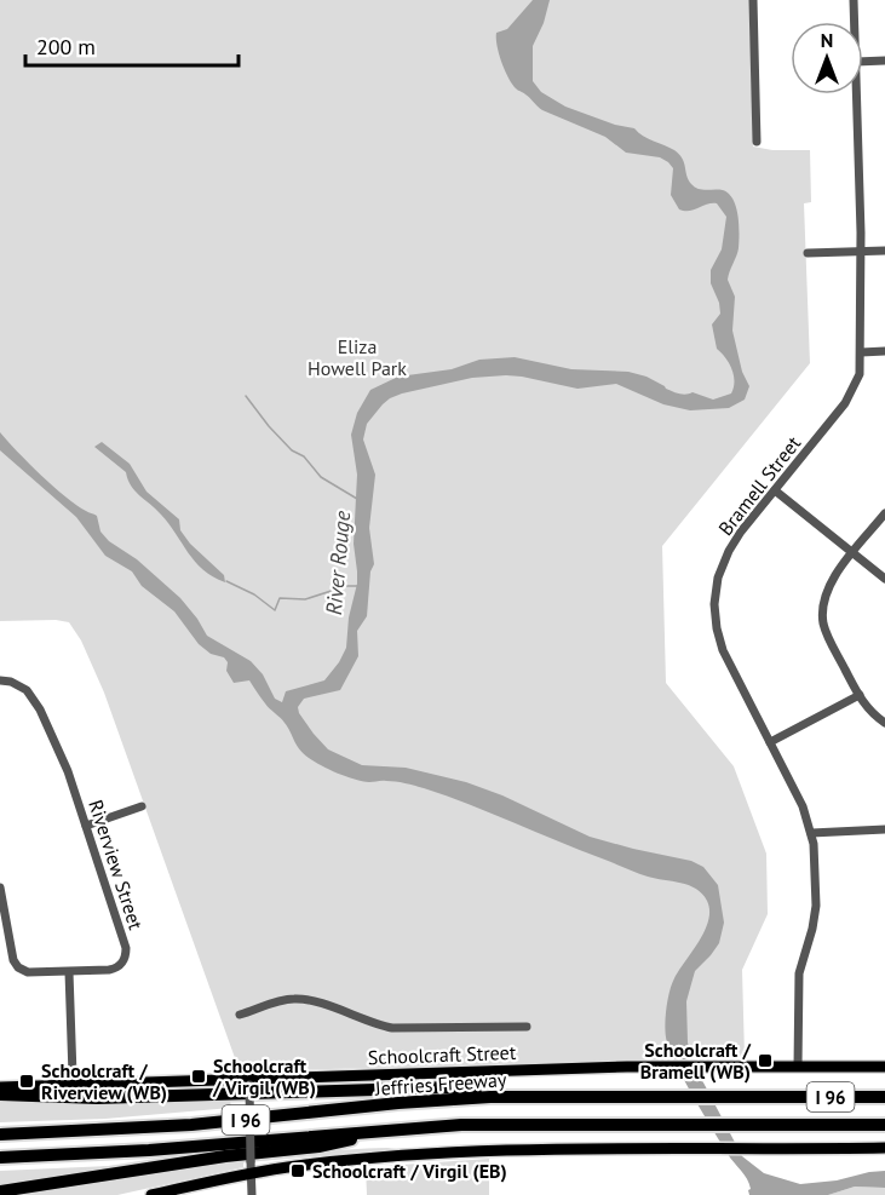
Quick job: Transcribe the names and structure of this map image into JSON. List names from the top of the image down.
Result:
{
  "streets": {
    "highway": ["Jeffries Freeway", "I 96"],
    "main road": ["Schoolcraft Street"],
    "street": ["Bramell Street", "Riverview Street"]
  },
  "crossings": [
    ["Bramell Street", "Schoolcraft Street"]
  ],
  "water": ["River Rouge"],
  "parks": ["Eliza Howell Park"],
  "places": {
    "transit": [
      "Schoolcraft / Bramell (WB)",
      "Schoolcraft / Virgil (WB)",
      "Schoolcraft / Riverview (WB)",
      "Schoolcraft / Virgil (EB)"
    ]
  },
  "scale_bar": "200 m",
  "north": "top"
}
